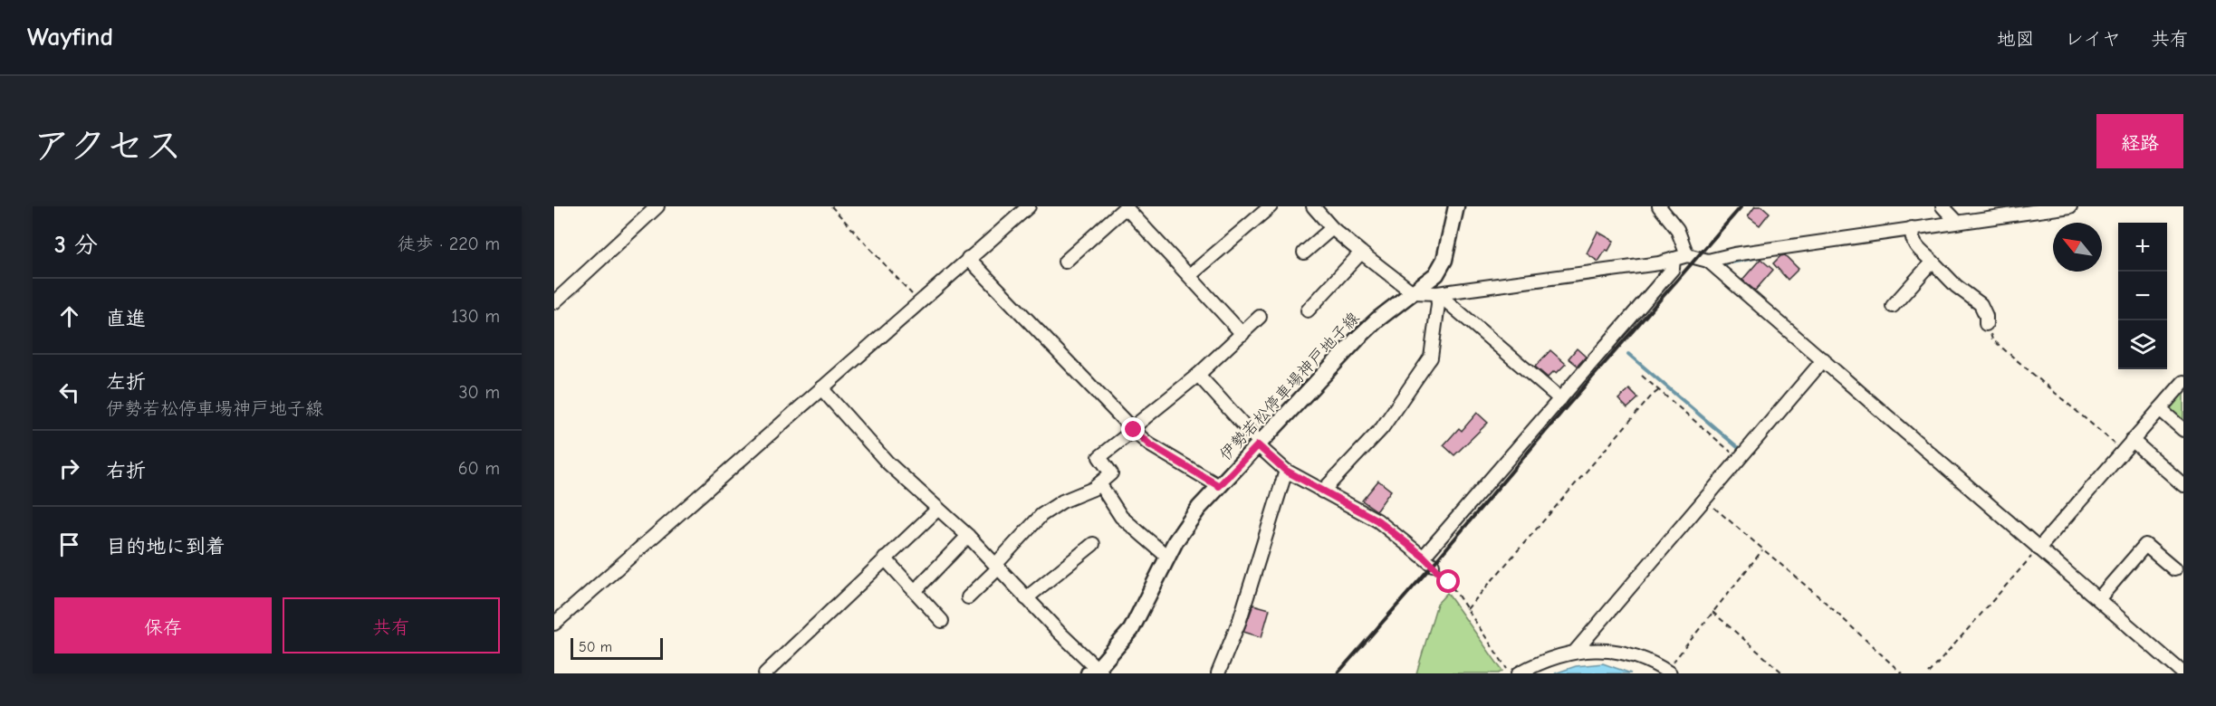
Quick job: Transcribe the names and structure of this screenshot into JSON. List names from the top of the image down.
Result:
{
  "streets": {
    "main road": ["伊勢若松停車場神戸地子線"]
  },
  "scale_bar": "50 m",
  "north": "top left",
  "page": {
    "header": "Wayfind",
    "nav": ["地図", "レイヤ", "共有"],
    "title": "アクセス",
    "buttons": [
      "経路",
      ["保存", "共有"]
    ],
    "heading": ["3 分", "徒歩 · 220 m"],
    "map_buttons": ["+", "−"],
    "list": [
      ["直進", "130 m"],
      ["左折", "伊勢若松停車場神戸地子線", "30 m"],
      ["右折", "60 m"],
      "目的地に到着"
    ],
    "scale": "50 m"
  }
}
